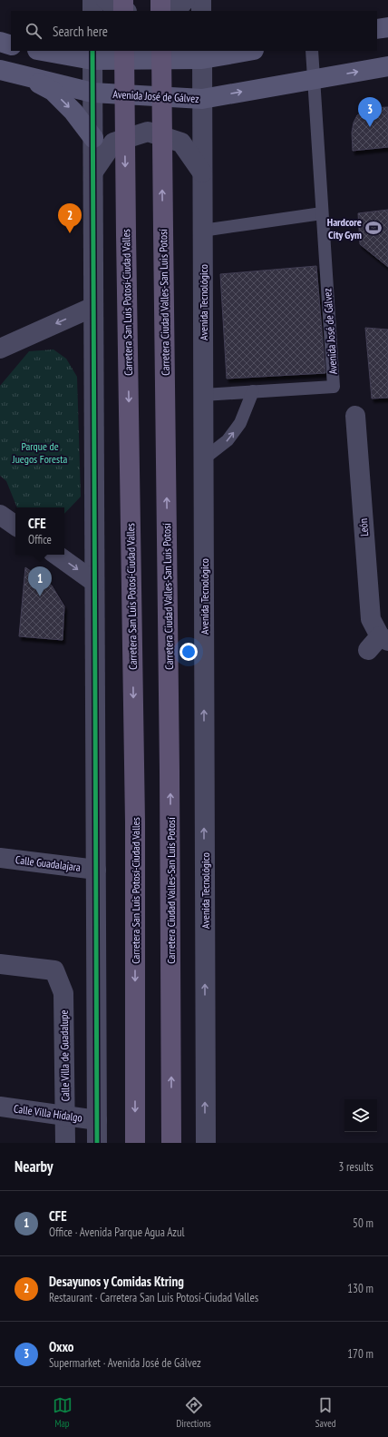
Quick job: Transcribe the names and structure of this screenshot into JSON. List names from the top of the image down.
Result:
{
  "streets": {
    "main road": ["Avenida José de Gálvez", "Carretera San Luis Potosí-Ciudad Valles", "Carretera Ciudad Valles-San Luis Potosí"],
    "street": [
      "Avenida Tecnológico",
      "León",
      "Calle Guadalajara",
      "Calle Villa de Guadalupe",
      "Calle Villa Hidalgo"
    ]
  },
  "crossings": [
    ["Avenida José de Gálvez", "Avenida Tecnológico"],
    ["Calle Villa de Guadalupe", "Calle Villa Hidalgo"]
  ],
  "one_way": ["Carretera San Luis Potosí-Ciudad Valles", "Carretera Ciudad Valles-San Luis Potosí"],
  "parks": ["Parque de Juegos Foresta"],
  "places": {
    "sports": ["Hardcore City Gym"]
  },
  "page": {
    "search": "Search here",
    "pins": ["3", "2", "1"],
    "popup": ["CFE", "Office"],
    "heading": ["Nearby", "3 results"],
    "list": [
      {
        "mark": "1",
        "name": "CFE",
        "note": "Office · Avenida Parque Agua Azul",
        "value": "50 m"
      },
      {
        "mark": "2",
        "name": "Desayunos y Comidas Ktring",
        "note": "Restaurant · Carretera San Luis Potosí-Ciudad Valles",
        "value": "130 m"
      },
      {
        "mark": "3",
        "name": "Oxxo",
        "note": "Supermarket · Avenida José de Gálvez",
        "value": "170 m"
      }
    ],
    "nav": ["Map", "Directions", "Saved"]
  }
}
